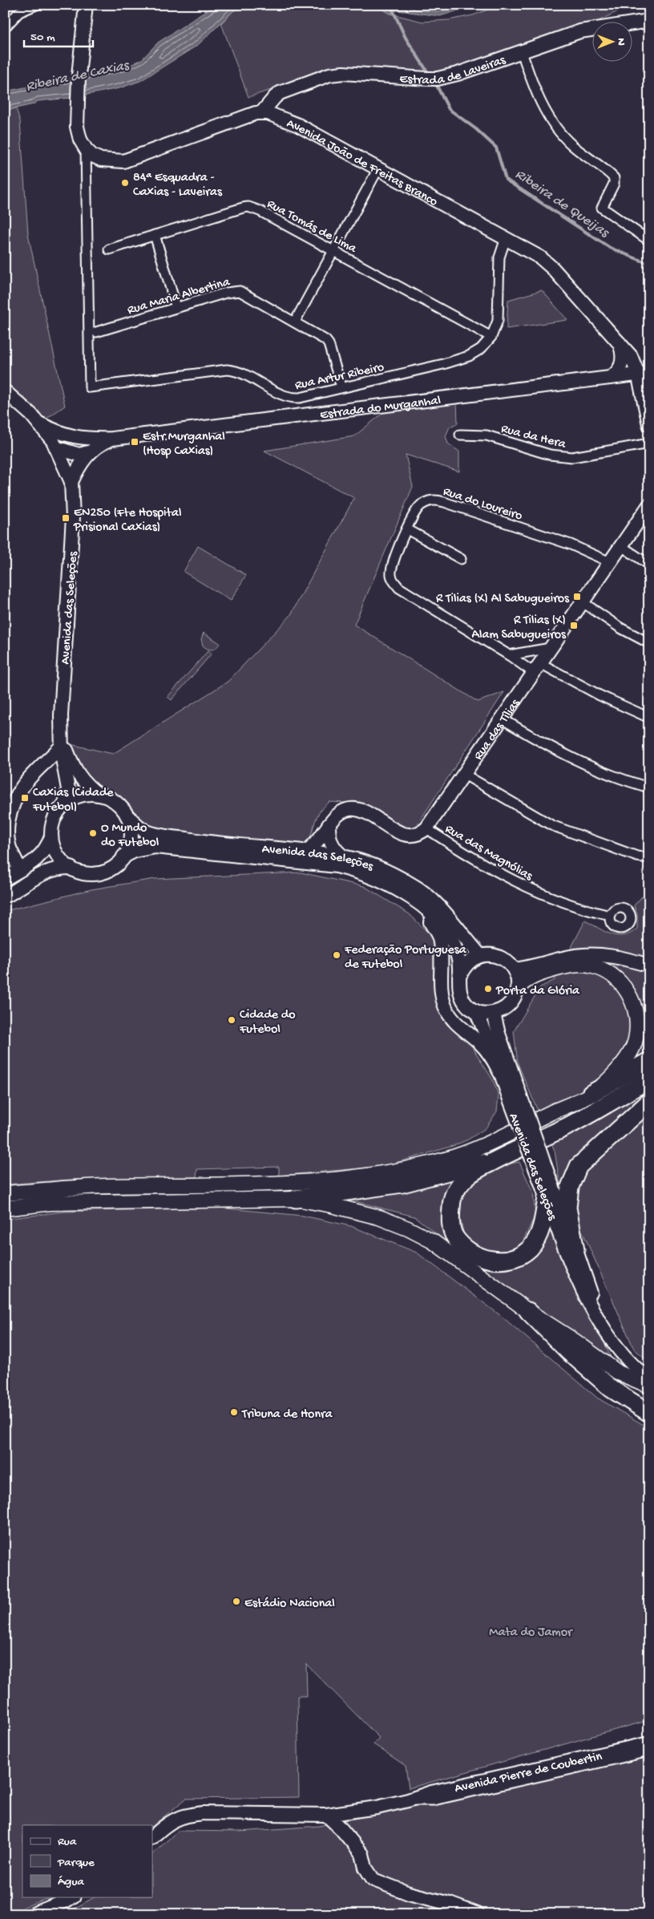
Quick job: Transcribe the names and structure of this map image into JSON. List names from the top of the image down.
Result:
{
  "streets": {
    "street": [
      "Estrada de Laveiras",
      "Avenida João de Freitas Branco",
      "Rua Tomás de Lima",
      "Rua Maria Albertina",
      "Rua Artur Ribeiro",
      "Estrada do Murganhal",
      "Rua da Hera",
      "Rua do Loureiro",
      "Avenida das Seleções",
      "Rua das Tílias",
      "Rua das Magnólias",
      "Avenida Pierre de Coubertin"
    ]
  },
  "crossings": [
    ["Estrada de Laveiras", "Avenida João de Freitas Branco"],
    ["Avenida João de Freitas Branco", "Rua Artur Ribeiro"],
    ["Avenida João de Freitas Branco", "Estrada do Murganhal"],
    ["Rua Tomás de Lima", "Rua Artur Ribeiro"],
    ["Rua Maria Albertina", "Rua Artur Ribeiro"],
    ["Estrada do Murganhal", "Avenida das Seleções"],
    ["Rua do Loureiro", "Rua das Tílias"],
    ["Rua das Tílias", "Rua das Magnólias"]
  ],
  "water": ["Ribeira de Caxias", "Ribeira de Queijas"],
  "parks": ["Mata do Jamor"],
  "places": {
    "other": [
      "84ª Esquadra - Caxias - Laveiras",
      "O Mundo do Futebol",
      "Federação Portuguesa de Futebol",
      "Porta da Glória",
      "Cidade do Futebol",
      "Tribuna de Honra",
      "Estádio Nacional"
    ],
    "transit": [
      "Estr Murganhal (Hosp Caxias)",
      "EN250 (Fte Hospital Prisional Caxias)",
      "R Tilias (X) Al Sabugueiros",
      "R Tilias (X) Alam Sabugueiros",
      "Caxias (Cidade Futebol)"
    ]
  },
  "legend": ["Rua", "Parque", "Água"],
  "scale_bar": "50 m",
  "north": "right"
}
